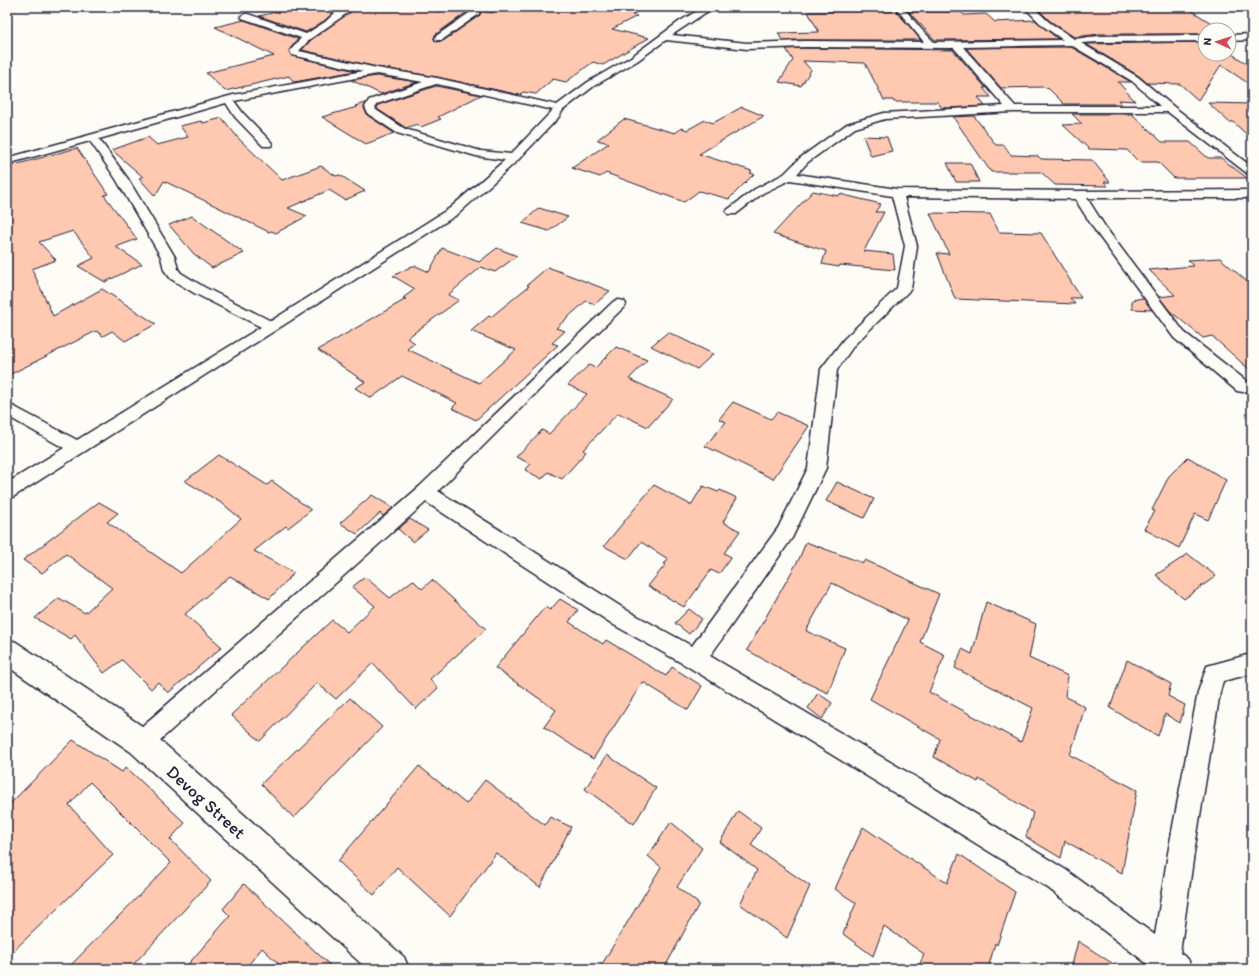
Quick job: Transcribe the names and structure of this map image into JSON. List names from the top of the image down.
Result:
{
  "streets": {
    "street": ["Devog Street"]
  },
  "north": "left"
}
